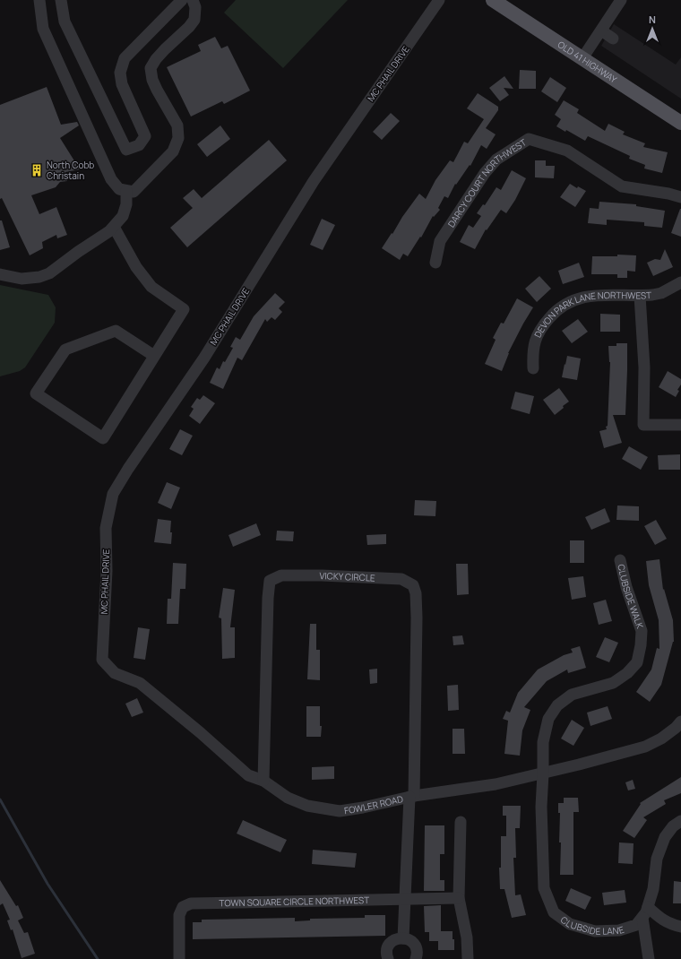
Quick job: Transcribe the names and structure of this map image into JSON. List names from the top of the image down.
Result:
{
  "streets": {
    "main road": ["OLD 41 HIGHWAY"],
    "street": [
      "MC PHAIL DRIVE",
      "DARCY COURT NORTHWEST",
      "DEVON PARK LANE NORTHWEST",
      "VICKY CIRCLE",
      "CLUBSIDE WALK",
      "FOWLER ROAD",
      "TOWN SQUARE CIRCLE NORTHWEST",
      "CLUBSIDE LANE"
    ]
  },
  "crossings": [
    ["MC PHAIL DRIVE", "FOWLER ROAD"],
    ["VICKY CIRCLE", "FOWLER ROAD"],
    ["CLUBSIDE WALK", "FOWLER ROAD"],
    ["CLUBSIDE WALK", "CLUBSIDE LANE"],
    ["FOWLER ROAD", "CLUBSIDE LANE"]
  ],
  "places": {
    "building": ["North Cobb Christain"]
  },
  "north": "top"
}
